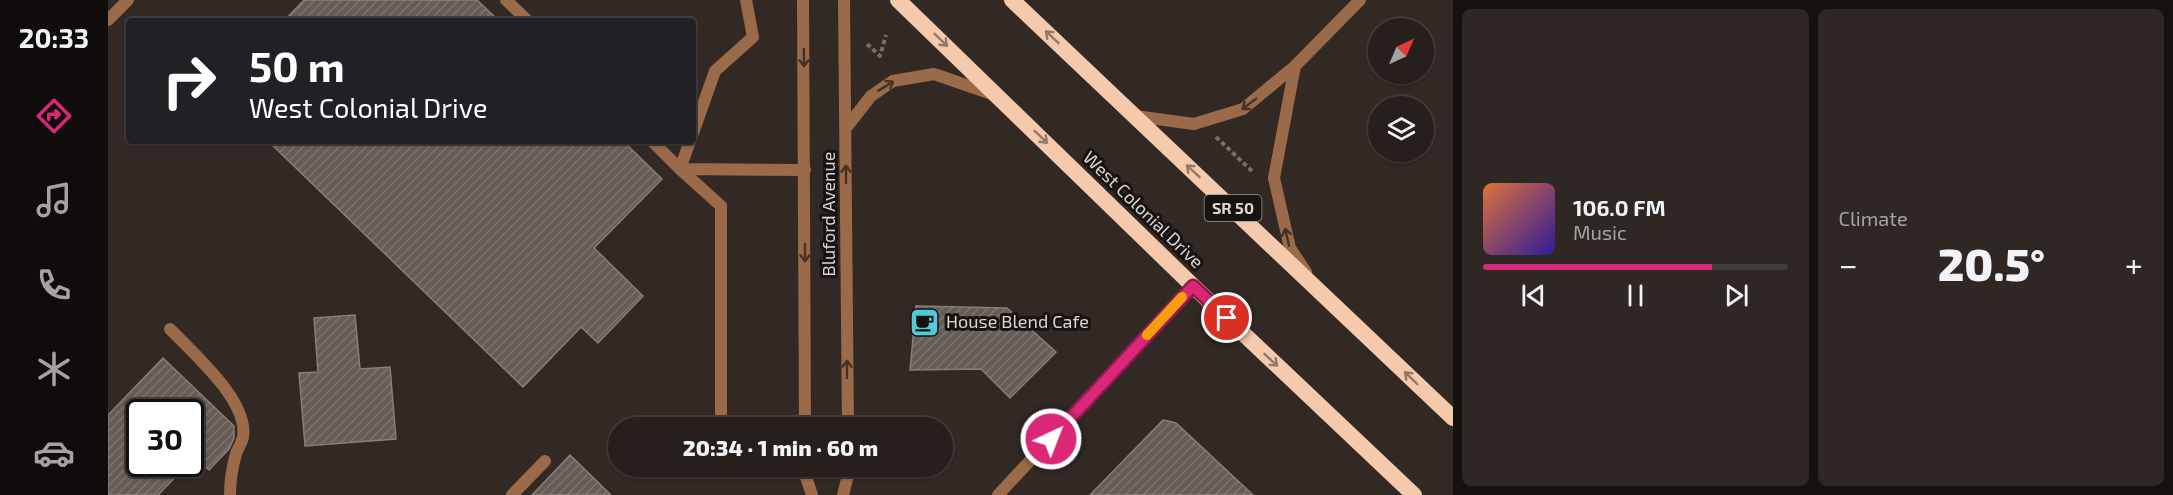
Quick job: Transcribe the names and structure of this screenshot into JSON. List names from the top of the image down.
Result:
{
  "streets": {
    "highway": ["SR 50", "West Colonial Drive"],
    "street": ["Bluford Avenue"]
  },
  "places": {
    "cafe": ["House Blend Cafe"]
  },
  "north": "top right",
  "page": {
    "tabs": "20:33",
    "tile": "Climate",
    "turn": ["50 m", "West Colonial Drive"],
    "song": ["106.0 FM", "Music"],
    "heat": ["−", "20.5°", "+"],
    "limit": "30",
    "trip": "20:34 · 1 min · 60 m"
  }
}
